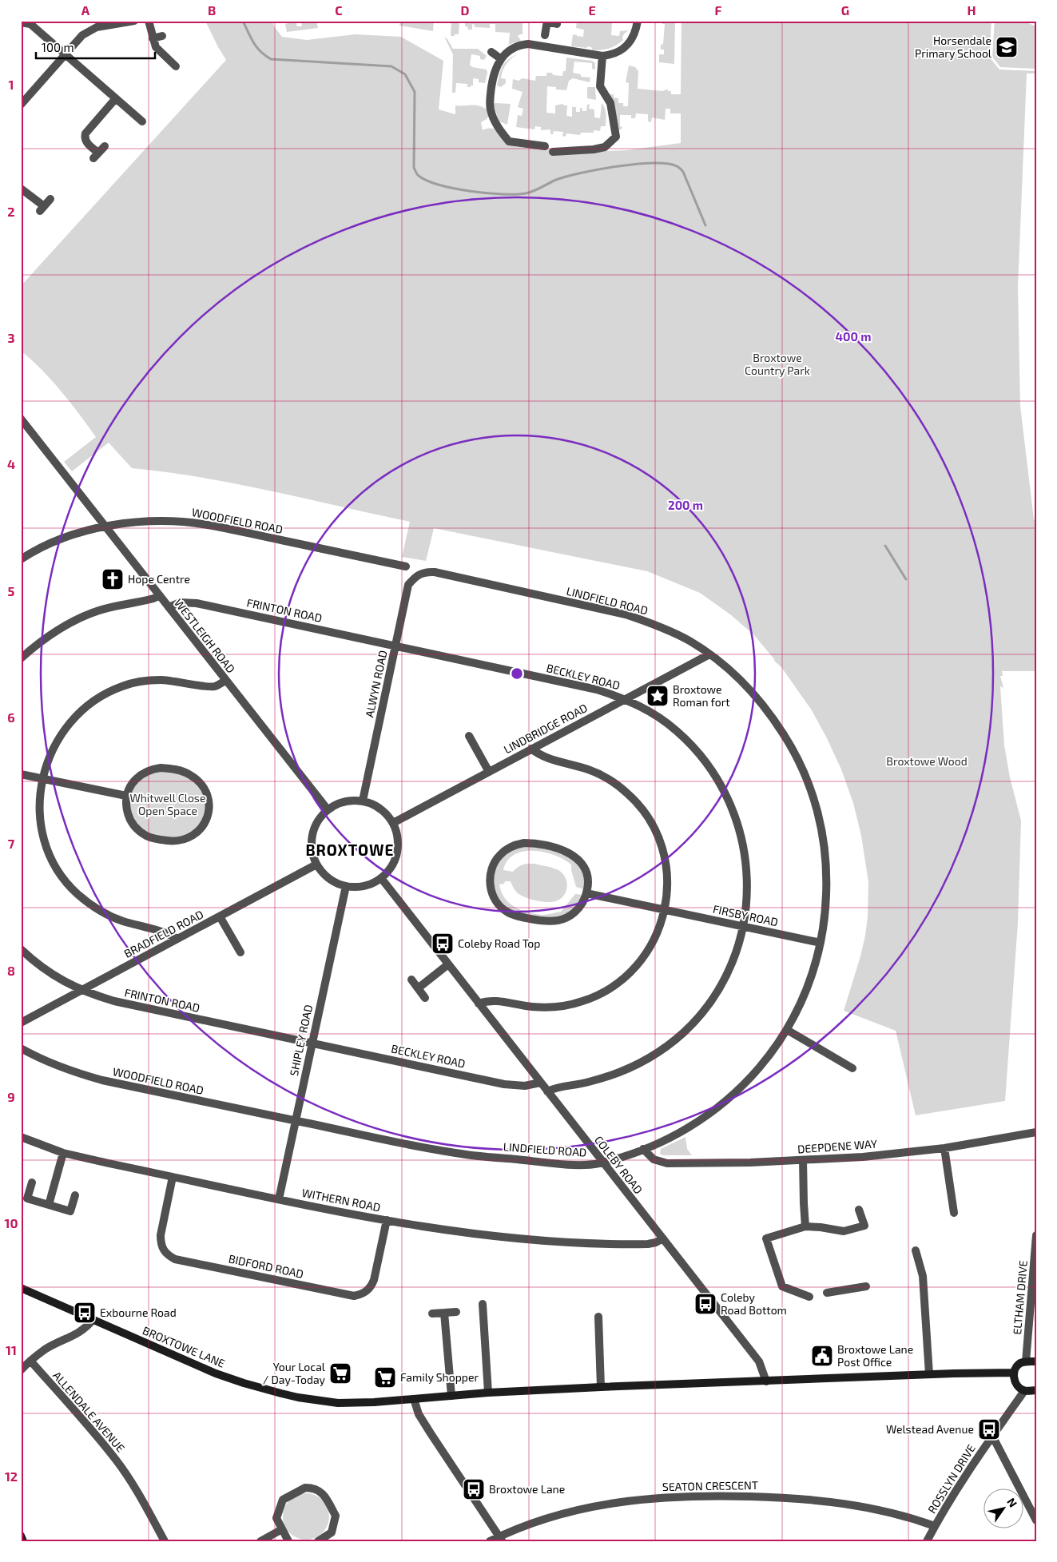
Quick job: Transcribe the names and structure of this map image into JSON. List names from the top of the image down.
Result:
{
  "streets": {
    "main road": ["BROXTOWE LANE"],
    "street": [
      "WOODFIELD ROAD",
      "LINDFIELD ROAD",
      "FRINTON ROAD",
      "WESTLEIGH ROAD",
      "BECKLEY ROAD",
      "ALWYN ROAD",
      "LINDBRIDGE ROAD",
      "FIRSBY ROAD",
      "BRADFIELD ROAD",
      "SHIPLEY ROAD",
      "DEEPDENE WAY",
      "COLEBY ROAD",
      "WITHERN ROAD",
      "BIDFORD ROAD",
      "ELTHAM DRIVE",
      "ALLENDALE AVENUE",
      "ROSSLYN DRIVE",
      "SEATON CRESCENT"
    ]
  },
  "crossings": [
    ["WOODFIELD ROAD", "LINDFIELD ROAD"],
    ["WOODFIELD ROAD", "WESTLEIGH ROAD"],
    ["WOODFIELD ROAD", "SHIPLEY ROAD"],
    ["LINDFIELD ROAD", "ALWYN ROAD"],
    ["LINDFIELD ROAD", "LINDBRIDGE ROAD"],
    ["LINDFIELD ROAD", "FIRSBY ROAD"],
    ["LINDFIELD ROAD", "SHIPLEY ROAD"],
    ["LINDFIELD ROAD", "DEEPDENE WAY"],
    ["LINDFIELD ROAD", "COLEBY ROAD"],
    ["FRINTON ROAD", "WESTLEIGH ROAD"],
    ["FRINTON ROAD", "BECKLEY ROAD"],
    ["FRINTON ROAD", "ALWYN ROAD"],
    ["FRINTON ROAD", "BRADFIELD ROAD"],
    ["FRINTON ROAD", "SHIPLEY ROAD"],
    ["WESTLEIGH ROAD", "ALWYN ROAD"],
    ["WESTLEIGH ROAD", "LINDBRIDGE ROAD"],
    ["WESTLEIGH ROAD", "BRADFIELD ROAD"],
    ["WESTLEIGH ROAD", "SHIPLEY ROAD"],
    ["WESTLEIGH ROAD", "COLEBY ROAD"],
    ["BECKLEY ROAD", "ALWYN ROAD"],
    ["BECKLEY ROAD", "LINDBRIDGE ROAD"],
    ["BECKLEY ROAD", "FIRSBY ROAD"],
    ["BECKLEY ROAD", "SHIPLEY ROAD"],
    ["BECKLEY ROAD", "COLEBY ROAD"],
    ["ALWYN ROAD", "LINDBRIDGE ROAD"],
    ["ALWYN ROAD", "BRADFIELD ROAD"],
    ["ALWYN ROAD", "SHIPLEY ROAD"],
    ["ALWYN ROAD", "COLEBY ROAD"],
    ["LINDBRIDGE ROAD", "BRADFIELD ROAD"],
    ["LINDBRIDGE ROAD", "SHIPLEY ROAD"],
    ["LINDBRIDGE ROAD", "COLEBY ROAD"],
    ["BRADFIELD ROAD", "SHIPLEY ROAD"],
    ["BRADFIELD ROAD", "COLEBY ROAD"],
    ["SHIPLEY ROAD", "COLEBY ROAD"],
    ["SHIPLEY ROAD", "WITHERN ROAD"],
    ["COLEBY ROAD", "WITHERN ROAD"],
    ["COLEBY ROAD", "BROXTOWE LANE"],
    ["WITHERN ROAD", "BIDFORD ROAD"],
    ["ROSSLYN DRIVE", "SEATON CRESCENT"]
  ],
  "districts": ["BROXTOWE"],
  "parks": ["Broxtowe Country Park", "Broxtowe Wood", "Whitwell Close Open Space"],
  "places": {
    "school or university": ["Horsendale Primary School"],
    "church": ["Hope Centre"],
    "place": ["Broxtowe Roman fort"],
    "bus stop": [
      "Coleby Road Top",
      "Coleby Road Bottom",
      "Exbourne Road",
      "Welstead Avenue",
      "Broxtowe Lane"
    ],
    "public building": ["Broxtowe Lane Post Office"],
    "supermarket": ["Your Local / Day-Today", "Family Shopper"]
  },
  "scale_bar": "100 m",
  "north": "top right",
  "grid": {
    "columns": [
      "A",
      "B",
      "C",
      "D",
      "E",
      "F",
      "G",
      "H"
    ],
    "rows": [
      "1",
      "2",
      "3",
      "4",
      "5",
      "6",
      "7",
      "8",
      "9",
      "10",
      "11",
      "12"
    ]
  },
  "rings": ["400 m", "200 m"]
}
